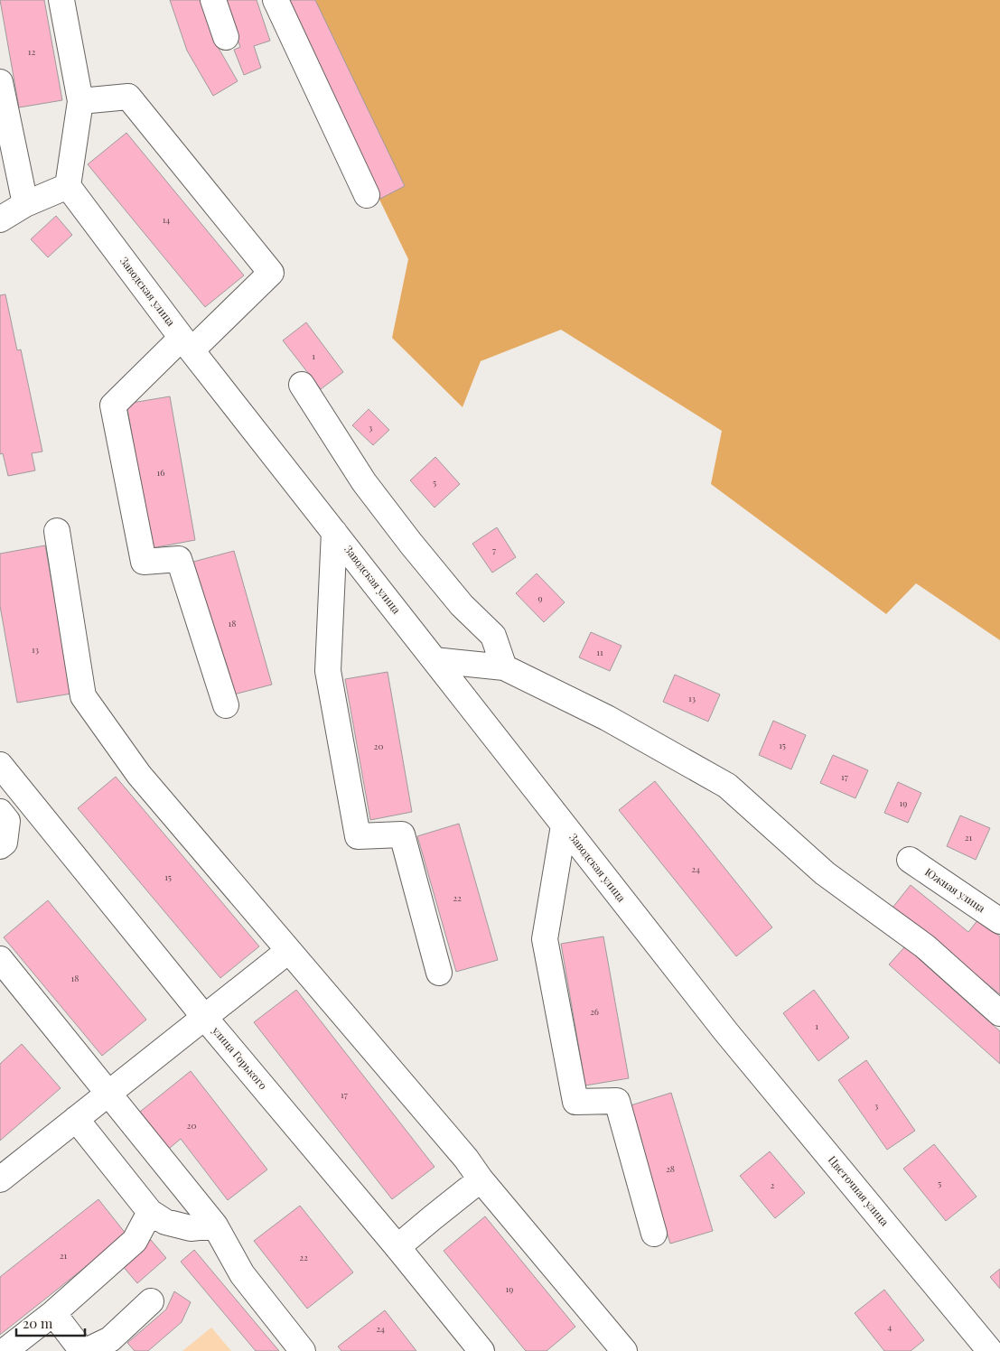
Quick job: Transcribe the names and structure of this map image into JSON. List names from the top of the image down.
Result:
{
  "streets": {
    "street": [
      "Заводская улица",
      "Южная улица",
      "улица Горького",
      "Цветочная улица"
    ]
  },
  "crossings": [
    ["Заводская улица", "Цветочная улица"]
  ],
  "house_numbers": [
    "12",
    "14",
    "1",
    "3",
    "16",
    "5",
    "7",
    "9",
    "18",
    "13",
    "11",
    "13",
    "15",
    "20",
    "17",
    "19",
    "21",
    "24",
    "15",
    "22",
    "18",
    "26",
    "1",
    "17",
    "3",
    "20",
    "28",
    "5",
    "2",
    "21",
    "22",
    "19",
    "4",
    "24"
  ],
  "scale_bar": "20 m"
}
